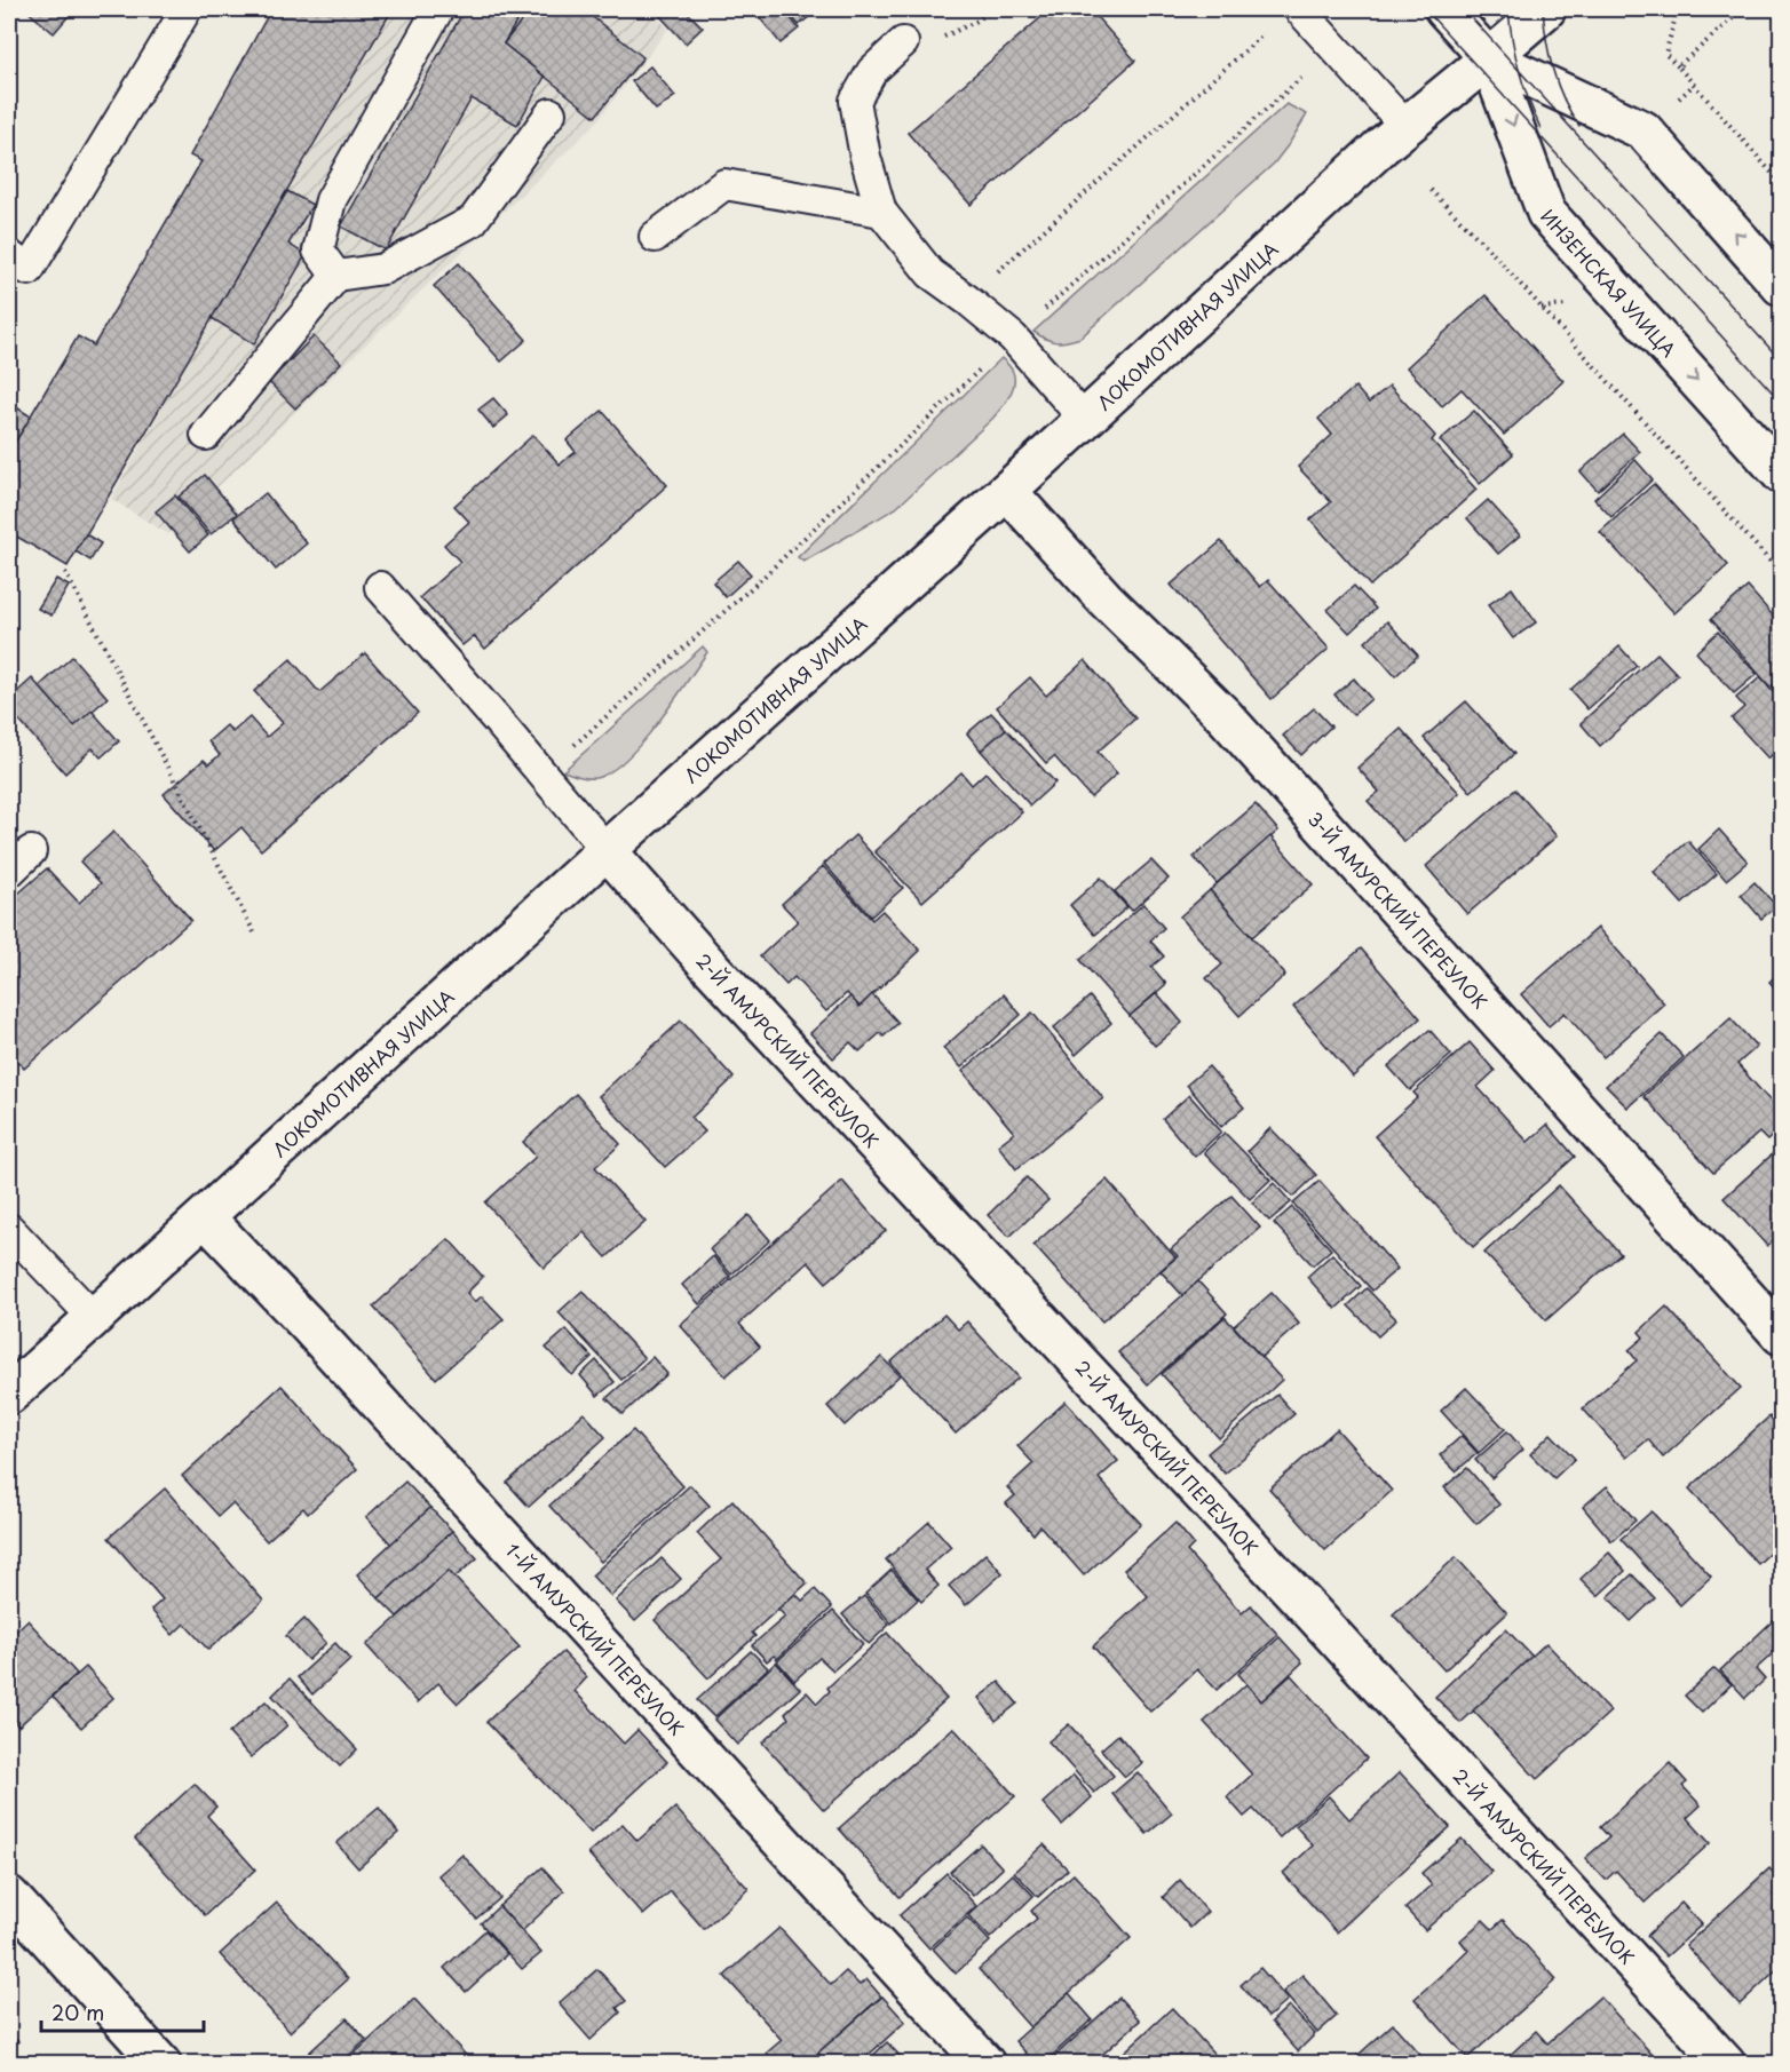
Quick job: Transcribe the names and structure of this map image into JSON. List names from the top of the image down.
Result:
{
  "streets": {
    "street": [
      "ИНЗЕНСКАЯ УЛИЦА",
      "ЛОКОМОТИВНАЯ УЛИЦА",
      "3-Й АМУРСКИЙ ПЕРЕУЛОК",
      "2-Й АМУРСКИЙ ПЕРЕУЛОК",
      "1-Й АМУРСКИЙ ПЕРЕУЛОК"
    ]
  },
  "crossings": [
    ["ИНЗЕНСКАЯ УЛИЦА", "ЛОКОМОТИВНАЯ УЛИЦА"],
    ["ЛОКОМОТИВНАЯ УЛИЦА", "3-Й АМУРСКИЙ ПЕРЕУЛОК"],
    ["ЛОКОМОТИВНАЯ УЛИЦА", "2-Й АМУРСКИЙ ПЕРЕУЛОК"],
    ["ЛОКОМОТИВНАЯ УЛИЦА", "1-Й АМУРСКИЙ ПЕРЕУЛОК"]
  ],
  "scale_bar": "20 m"
}
